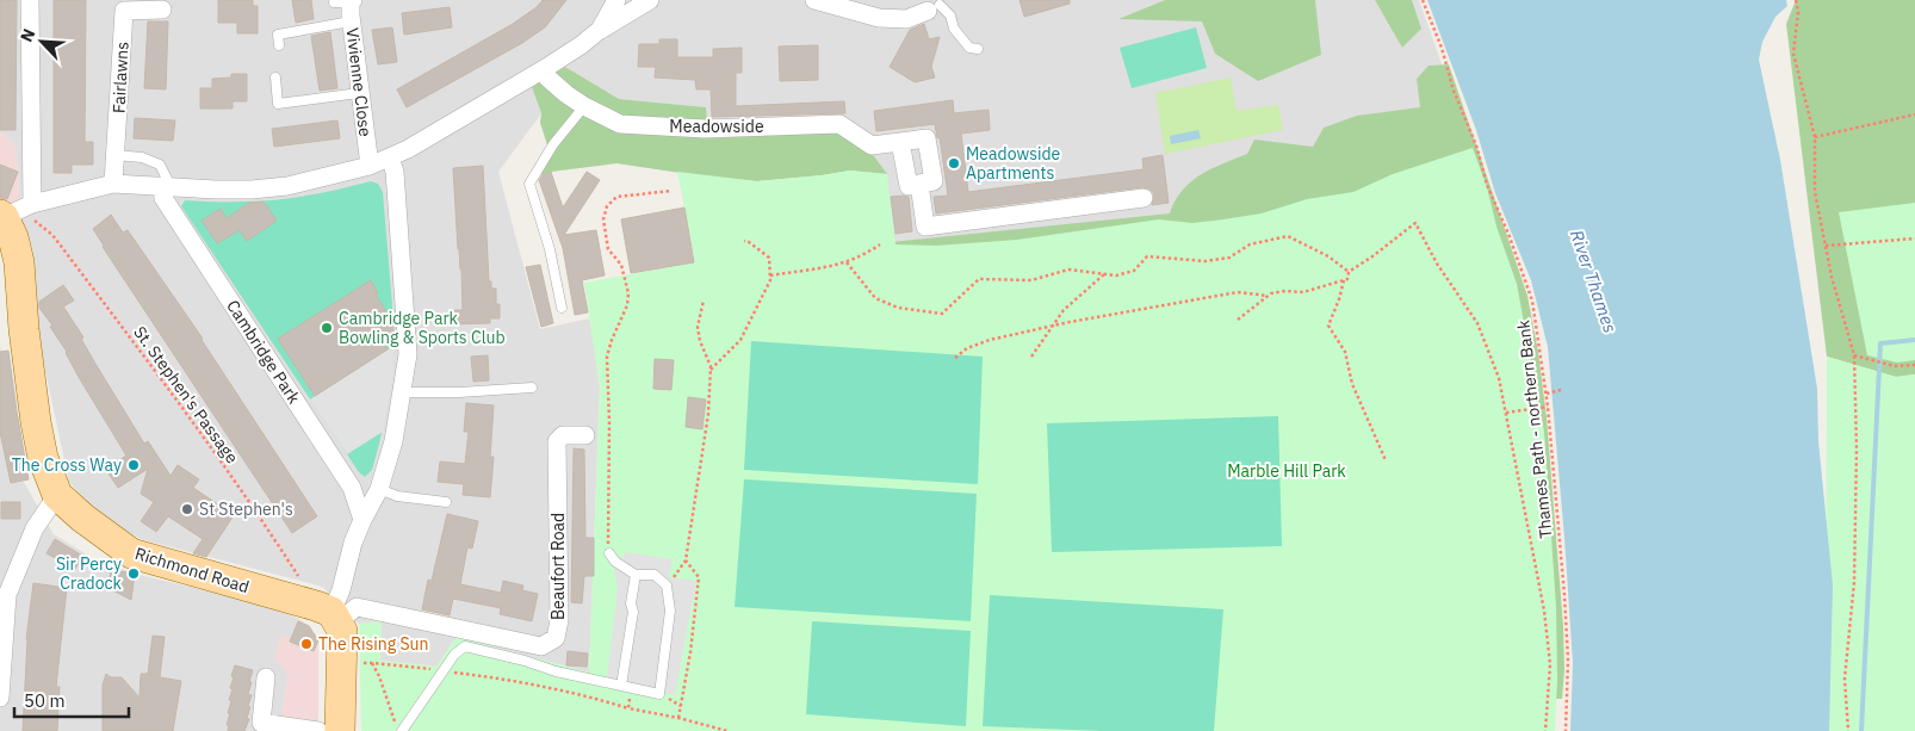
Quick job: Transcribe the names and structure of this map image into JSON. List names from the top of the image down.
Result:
{
  "streets": {
    "main road": ["Richmond Road"],
    "street": [
      "Fairlawns",
      "Vivienne Close",
      "Meadowside",
      "Cambridge Park",
      "Beaufort Road"
    ],
    "path": ["St. Stephen's Passage", "Thames Path - northern Bank"]
  },
  "crossings": [
    ["St. Stephen's Passage", "Beaufort Road"],
    ["St. Stephen's Passage", "Richmond Road"],
    ["Beaufort Road", "Richmond Road"]
  ],
  "water": ["River Thames"],
  "parks": ["Marble Hill Park"],
  "places": [
    "Meadowside Apartments",
    "Cambridge Park Bowling & Sports Club",
    "The Cross Way",
    "St Stephen's",
    "Sir Percy Cradock",
    "The Rising Sun"
  ],
  "scale_bar": "50 m",
  "north": "top left"
}
